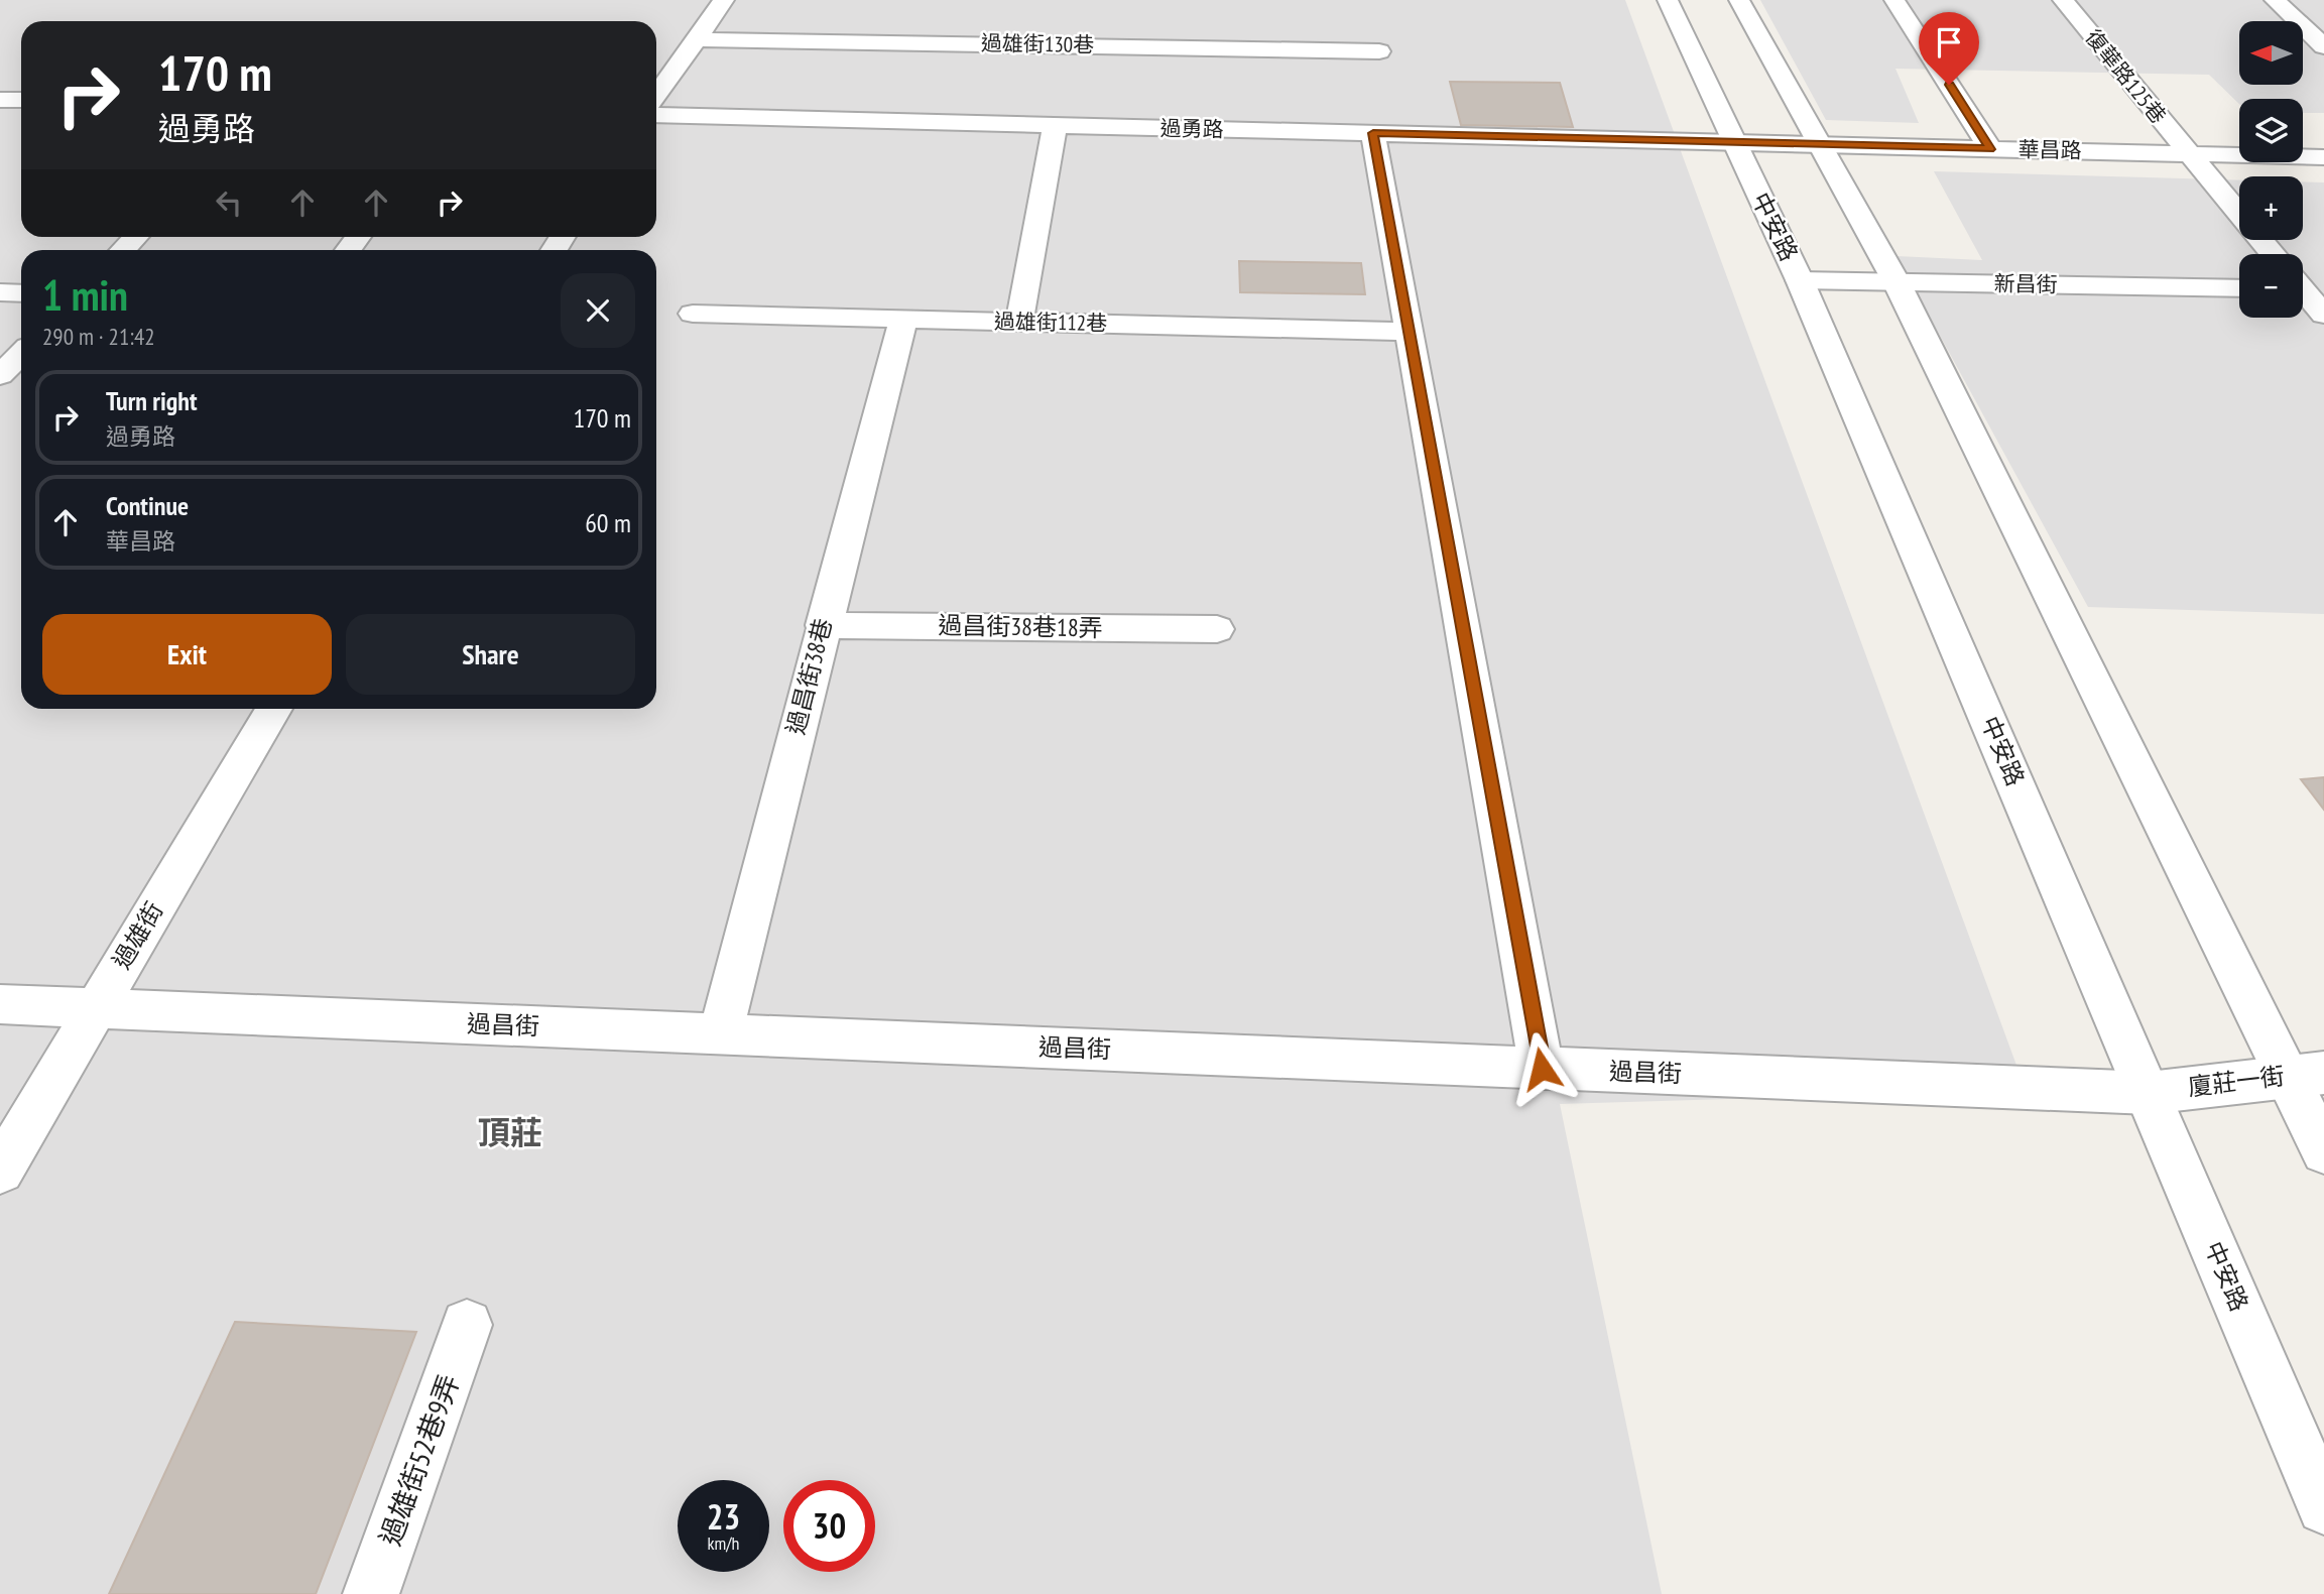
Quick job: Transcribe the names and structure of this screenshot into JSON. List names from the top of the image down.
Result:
{
  "streets": {
    "street": [
      "過雄街130巷",
      "復華路125巷",
      "過勇路",
      "華昌路",
      "中安路",
      "新昌街",
      "過雄街112巷",
      "過昌街38巷18弄",
      "過昌街38巷",
      "過雄街",
      "過昌街",
      "廈莊一街",
      "過雄街52巷9弄"
    ]
  },
  "crossings": [
    ["復華路125巷", "華昌路"],
    ["過勇路", "華昌路"],
    ["過勇路", "中安路"],
    ["華昌路", "中安路"],
    ["中安路", "新昌街"],
    ["中安路", "過昌街"],
    ["中安路", "廈莊一街"],
    ["過雄街112巷", "過昌街38巷"],
    ["過昌街38巷18弄", "過昌街38巷"],
    ["過昌街38巷", "過昌街"],
    ["過雄街", "過昌街"],
    ["過昌街", "廈莊一街"]
  ],
  "districts": ["頂莊"],
  "north": "left",
  "page": {
    "map_buttons": ["+", "−"],
    "turn": ["170 m", "過勇路"],
    "heading": ["1 min", "290 m · 21:42"],
    "list": [
      {
        "name": "Turn right",
        "note": "過勇路",
        "value": "170 m"
      },
      {
        "name": "Continue",
        "note": "華昌路",
        "value": "60 m"
      }
    ],
    "buttons": ["Exit", "Share"],
    "speed": "23 km/h",
    "limit": "30"
  }
}
